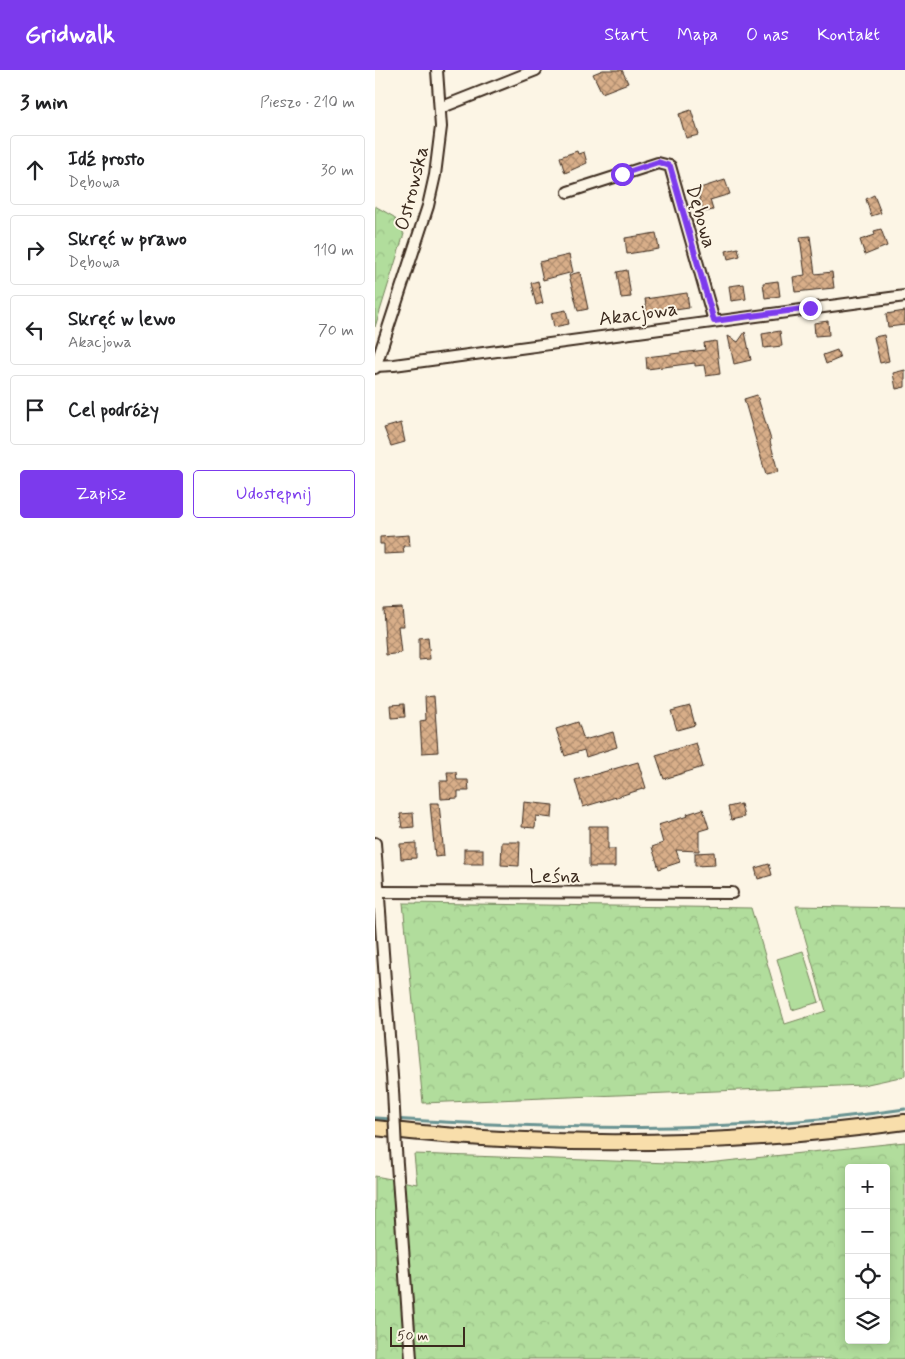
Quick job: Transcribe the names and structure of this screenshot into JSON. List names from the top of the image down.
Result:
{
  "streets": {
    "street": [
      "Ostrowska",
      "Dębowa",
      "Akacjowa",
      "Leśna"
    ]
  },
  "crossings": [
    ["Ostrowska", "Akacjowa"],
    ["Dębowa", "Akacjowa"]
  ],
  "scale_bar": "50 m",
  "page": {
    "header": "Gridwalk",
    "nav": [
      "Start",
      "Mapa",
      "O nas",
      "Kontakt"
    ],
    "heading": ["3 min", "Pieszo · 210 m"],
    "list": [
      ["Idź prosto", "Dębowa", "30 m"],
      ["Skręć w prawo", "Dębowa", "110 m"],
      ["Skręć w lewo", "Akacjowa", "70 m"],
      "Cel podróży"
    ],
    "buttons": ["Zapisz", "Udostępnij"],
    "map_buttons": ["+", "−"],
    "scale": "50 m"
  }
}
